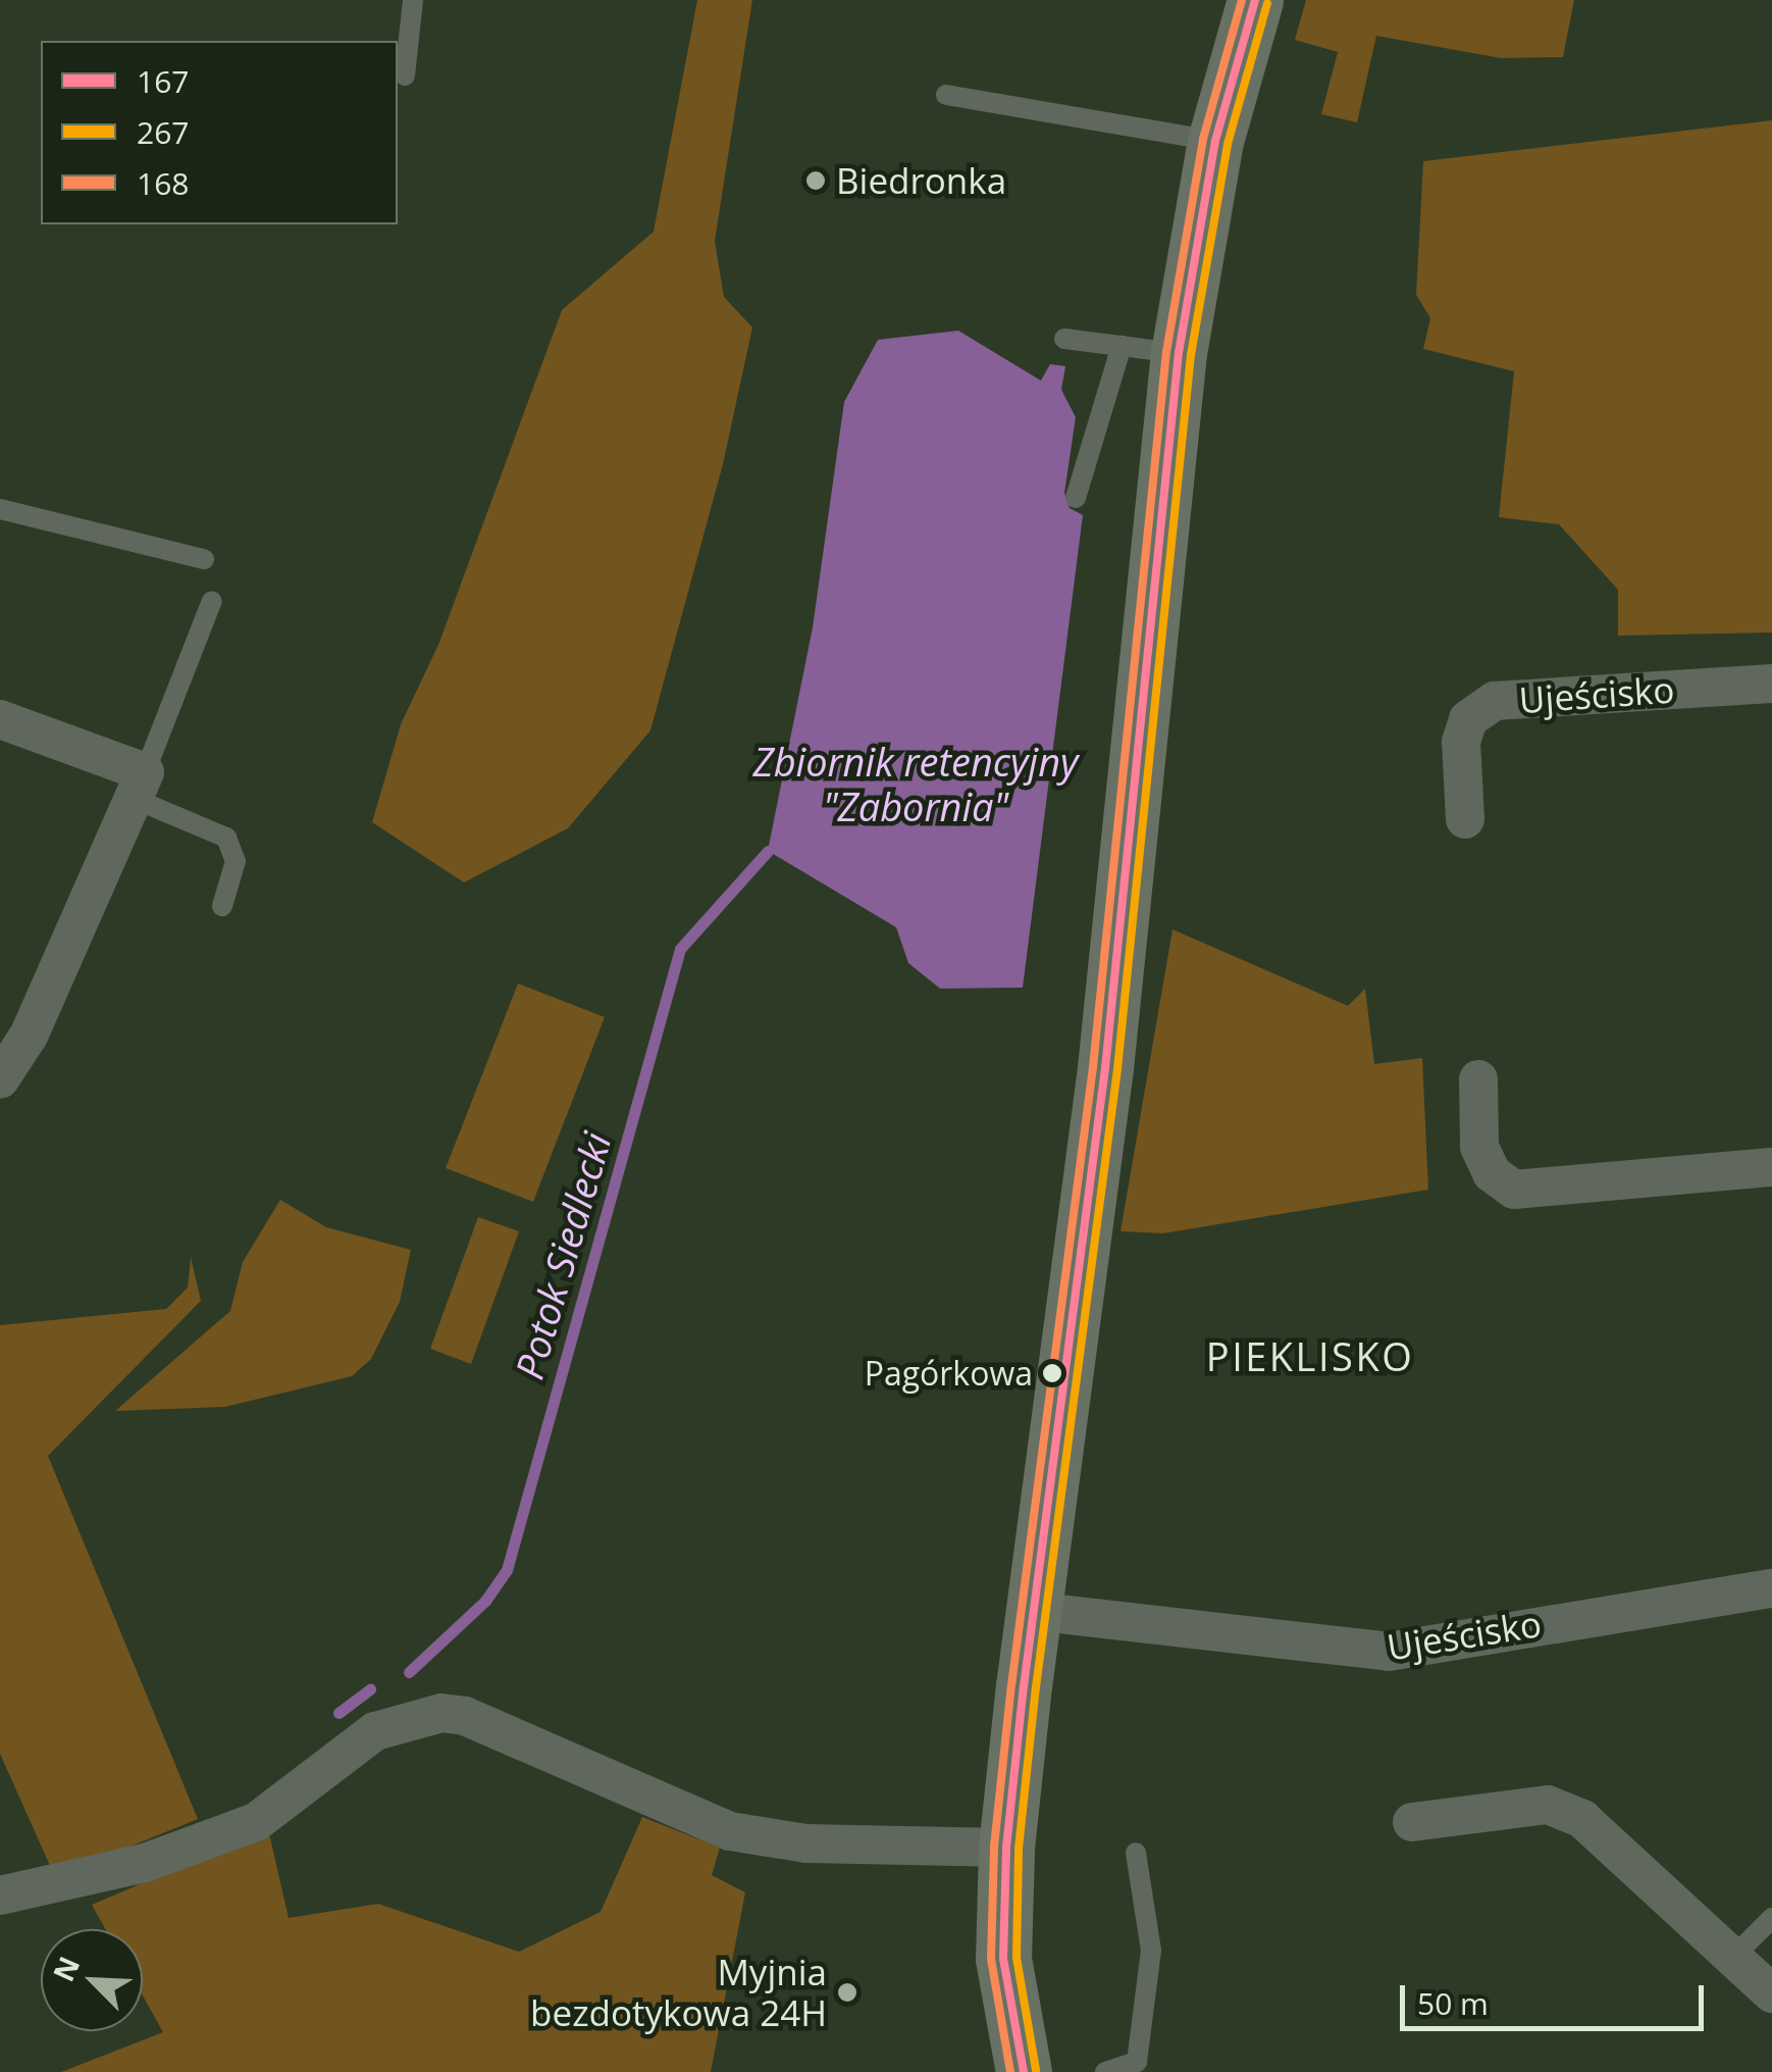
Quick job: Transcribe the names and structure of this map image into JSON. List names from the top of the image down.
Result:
{
  "streets": {
    "street": ["Ujeścisko"]
  },
  "districts": ["PIEKLISKO"],
  "water": ["Zbiornik retencyjny \"Zabornia\"", "Potok Siedlecki"],
  "places": ["Biedronka", "Pagórkowa", "Myjnia bezdotykowa 24H"],
  "lines": ["transit line 167", "transit line 168", "transit line 267"],
  "legend": ["167", "267", "168"],
  "scale_bar": "50 m",
  "north": "top left"
}
